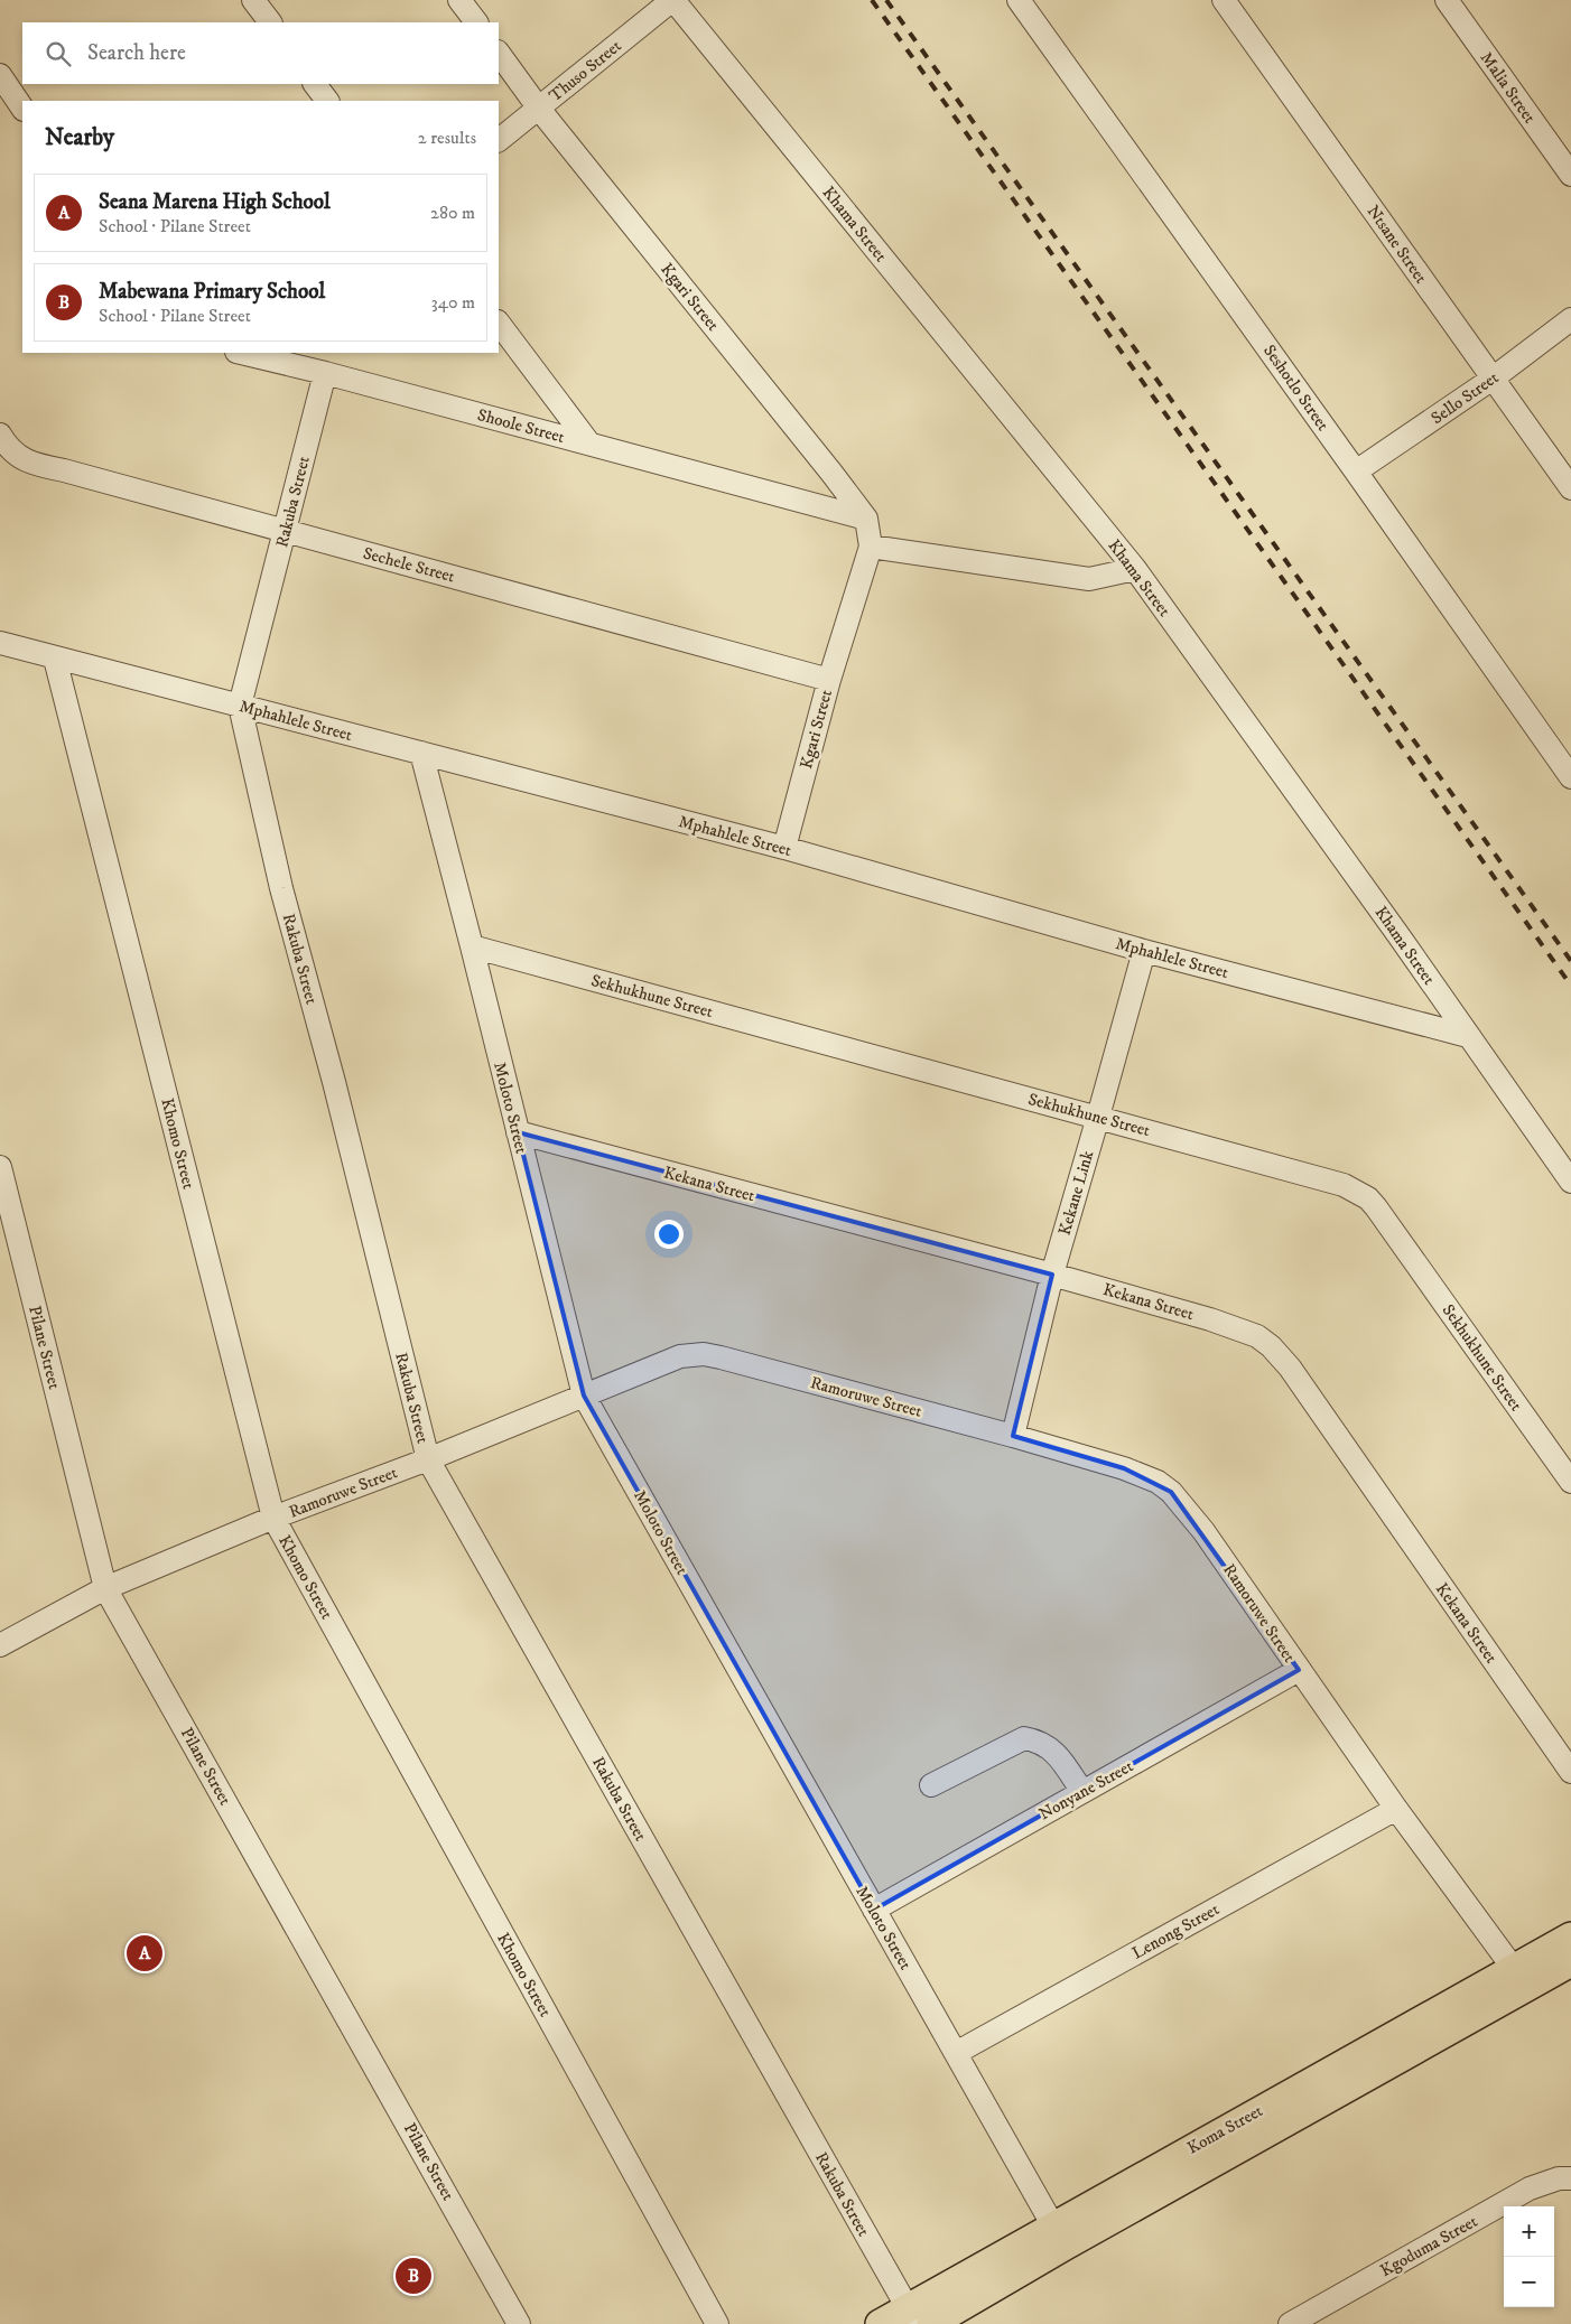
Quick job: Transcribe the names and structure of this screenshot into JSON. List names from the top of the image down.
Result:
{
  "streets": {
    "main road": ["Koma Street"],
    "street": [
      "Thuso Street",
      "Malia Street",
      "Khama Street",
      "Ntsane Street",
      "Kgari Street",
      "Seshotlo Street",
      "Sello Street",
      "Shoole Street",
      "Rakuba Street",
      "Sechele Street",
      "Mphahlele Street",
      "Sekhukhune Street",
      "Moloto Street",
      "Khomo Street",
      "Kekana Street",
      "Kekane Link",
      "Pilane Street",
      "Ramoruwe Street",
      "Nonyane Street",
      "Lenong Street",
      "Kgoduma Street"
    ]
  },
  "crossings": [
    ["Thuso Street", "Khama Street"],
    ["Thuso Street", "Kgari Street"],
    ["Khama Street", "Mphahlele Street"],
    ["Ntsane Street", "Sello Street"],
    ["Kgari Street", "Shoole Street"],
    ["Kgari Street", "Sechele Street"],
    ["Kgari Street", "Mphahlele Street"],
    ["Seshotlo Street", "Sello Street"],
    ["Shoole Street", "Rakuba Street"],
    ["Rakuba Street", "Sechele Street"],
    ["Rakuba Street", "Mphahlele Street"],
    ["Rakuba Street", "Ramoruwe Street"],
    ["Rakuba Street", "Koma Street"],
    ["Mphahlele Street", "Moloto Street"],
    ["Mphahlele Street", "Khomo Street"],
    ["Mphahlele Street", "Kekane Link"],
    ["Sekhukhune Street", "Moloto Street"],
    ["Sekhukhune Street", "Kekane Link"],
    ["Moloto Street", "Kekana Street"],
    ["Moloto Street", "Ramoruwe Street"],
    ["Moloto Street", "Nonyane Street"],
    ["Moloto Street", "Lenong Street"],
    ["Moloto Street", "Koma Street"],
    ["Khomo Street", "Ramoruwe Street"],
    ["Kekana Street", "Kekane Link"],
    ["Kekane Link", "Ramoruwe Street"],
    ["Pilane Street", "Ramoruwe Street"],
    ["Ramoruwe Street", "Nonyane Street"],
    ["Ramoruwe Street", "Lenong Street"],
    ["Ramoruwe Street", "Koma Street"]
  ],
  "page": {
    "search": "Search here",
    "heading": ["Nearby", "2 results"],
    "list": [
      {
        "mark": "A",
        "name": "Seana Marena High School",
        "note": "School · Pilane Street",
        "value": "280 m"
      },
      {
        "mark": "B",
        "name": "Mabewana Primary School",
        "note": "School · Pilane Street",
        "value": "340 m"
      }
    ],
    "pins": ["A", "B"],
    "map_buttons": ["+", "−"]
  }
}
